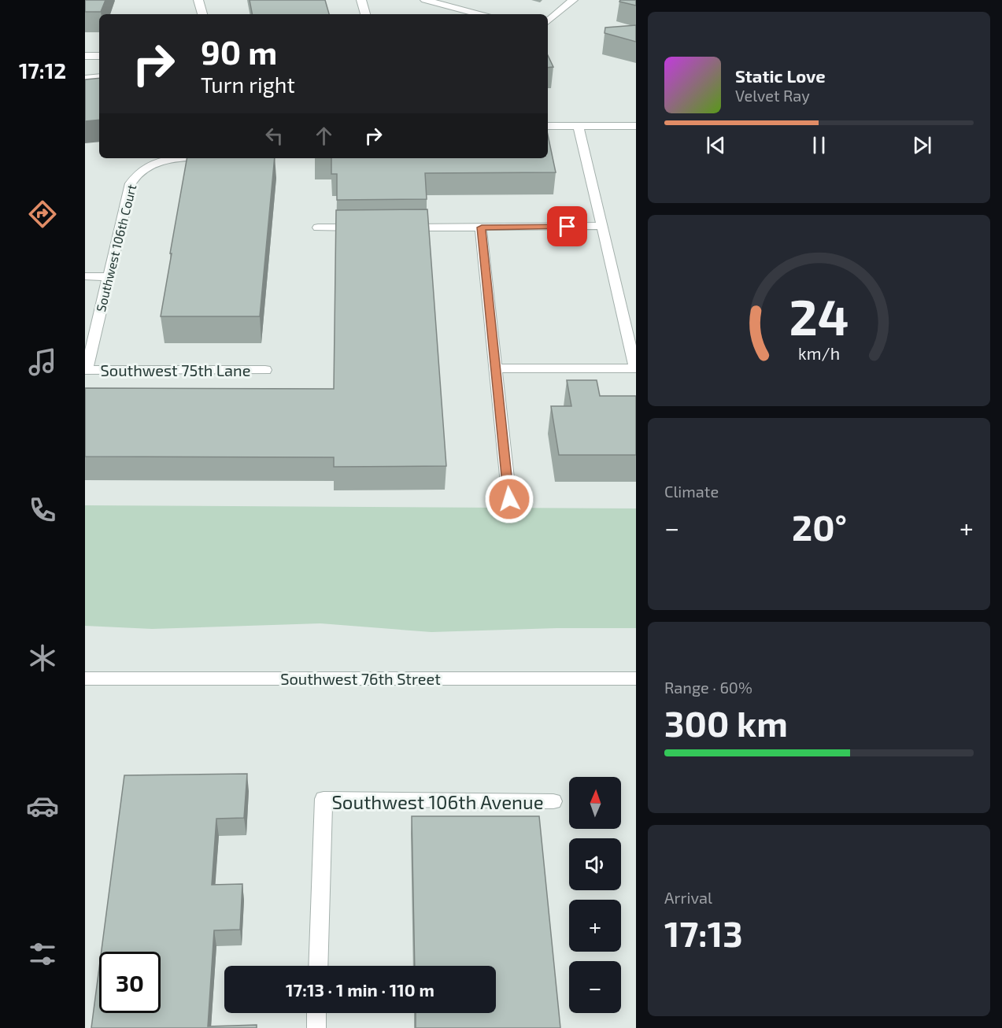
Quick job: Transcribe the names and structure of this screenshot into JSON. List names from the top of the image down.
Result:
{
  "streets": {
    "street": [
      "Southwest 106th Court",
      "Southwest 75th Lane",
      "Southwest 76th Street",
      "Southwest 106th Avenue"
    ]
  },
  "crossings": [
    ["Southwest 106th Court", "Southwest 75th Lane"]
  ],
  "north": "top",
  "page": {
    "tabs": "17:12",
    "turn": ["90 m", "Turn right"],
    "song": ["Static Love", "Velvet Ray"],
    "tile": [
      "Climate",
      ["Range · 60%", "300 km"],
      ["Arrival", "17:13"]
    ],
    "heat": ["−", "20°", "+"],
    "map_buttons": ["+", "−"],
    "limit": "30",
    "trip": "17:13 · 1 min · 110 m",
    "gauge": ["24", "km/h"]
  }
}
